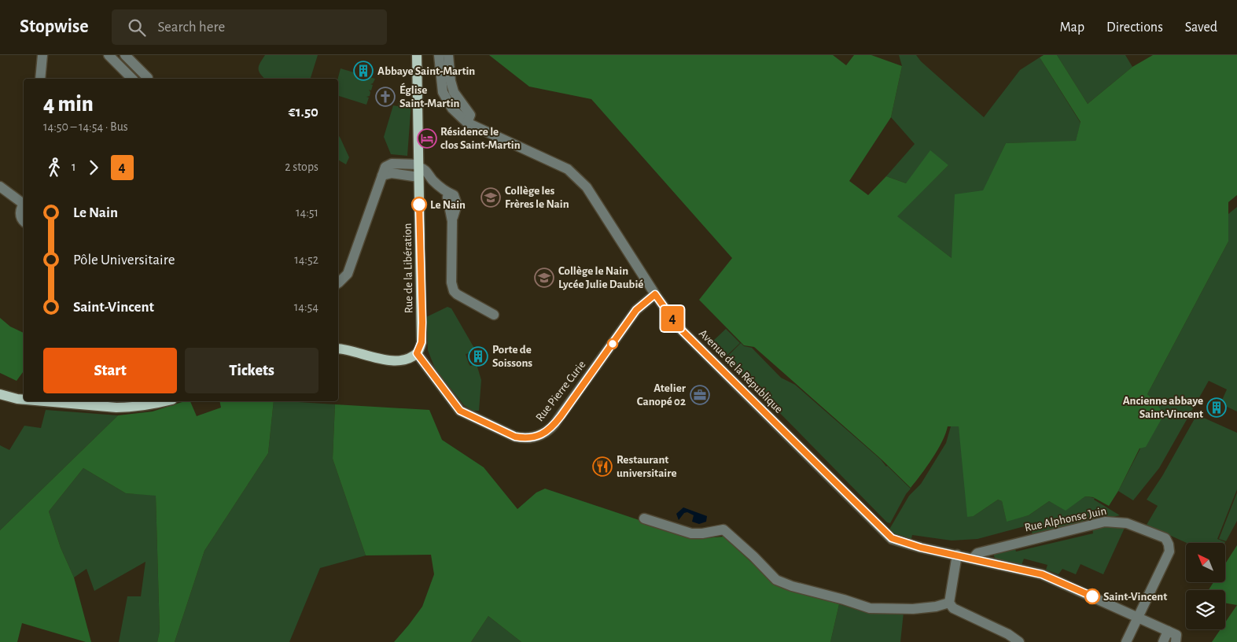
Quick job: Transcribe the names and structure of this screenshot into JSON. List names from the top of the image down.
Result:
{
  "streets": {
    "main road": ["Rue de la Libération"],
    "street": ["Avenue de la République", "Rue Pierre Curie", "Rue Alphonse Juin"]
  },
  "crossings": [
    ["Rue de la Libération", "Rue Pierre Curie"],
    ["Avenue de la République", "Rue Pierre Curie"],
    ["Avenue de la République", "Rue Alphonse Juin"]
  ],
  "places": {
    "building": ["Abbaye Saint-Martin", "Porte de Soissons", "Ancienne abbaye Saint-Vincent"],
    "church": ["Église Saint-Martin"],
    "hotel": ["Résidence le clos Saint-Martin"],
    "school or university": ["Collège les Frères le Nain", "Collège le Nain Lycée Julie Daubié"],
    "other": ["Le Nain", "Saint-Vincent"],
    "office": ["Atelier Canopé 02"],
    "restaurant": ["Restaurant universitaire"]
  },
  "lines": ["bus line 4"],
  "north": "top left",
  "page": {
    "header": "Stopwise",
    "search": "Search here",
    "nav": ["Map", "Directions", "Saved"],
    "on_map": "4",
    "heading": ["4 min", "14:50 – 14:54 · Bus", "€1.50"],
    "legs": ["1", "4", "2 stops"],
    "list": [
      {
        "name": "Le Nain",
        "value": "14:51"
      },
      {
        "name": "Pôle Universitaire",
        "value": "14:52"
      },
      {
        "name": "Saint-Vincent",
        "value": "14:54"
      }
    ],
    "buttons": ["Start", "Tickets"]
  }
}
